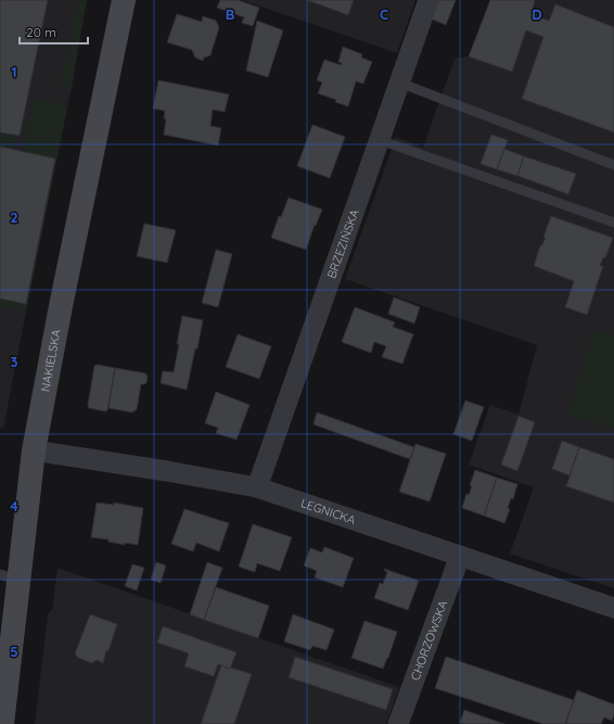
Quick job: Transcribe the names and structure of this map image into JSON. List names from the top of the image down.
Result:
{
  "streets": {
    "main road": ["NAKIELSKA"],
    "street": ["BRZEZIŃSKA", "LEGNICKA", "CHORZOWSKA"]
  },
  "crossings": [
    ["BRZEZIŃSKA", "LEGNICKA"],
    ["NAKIELSKA", "LEGNICKA"],
    ["LEGNICKA", "CHORZOWSKA"]
  ],
  "scale_bar": "20 m",
  "grid": {
    "columns": ["B", "C", "D"],
    "rows": [
      "1",
      "2",
      "3",
      "4",
      "5"
    ]
  }
}
